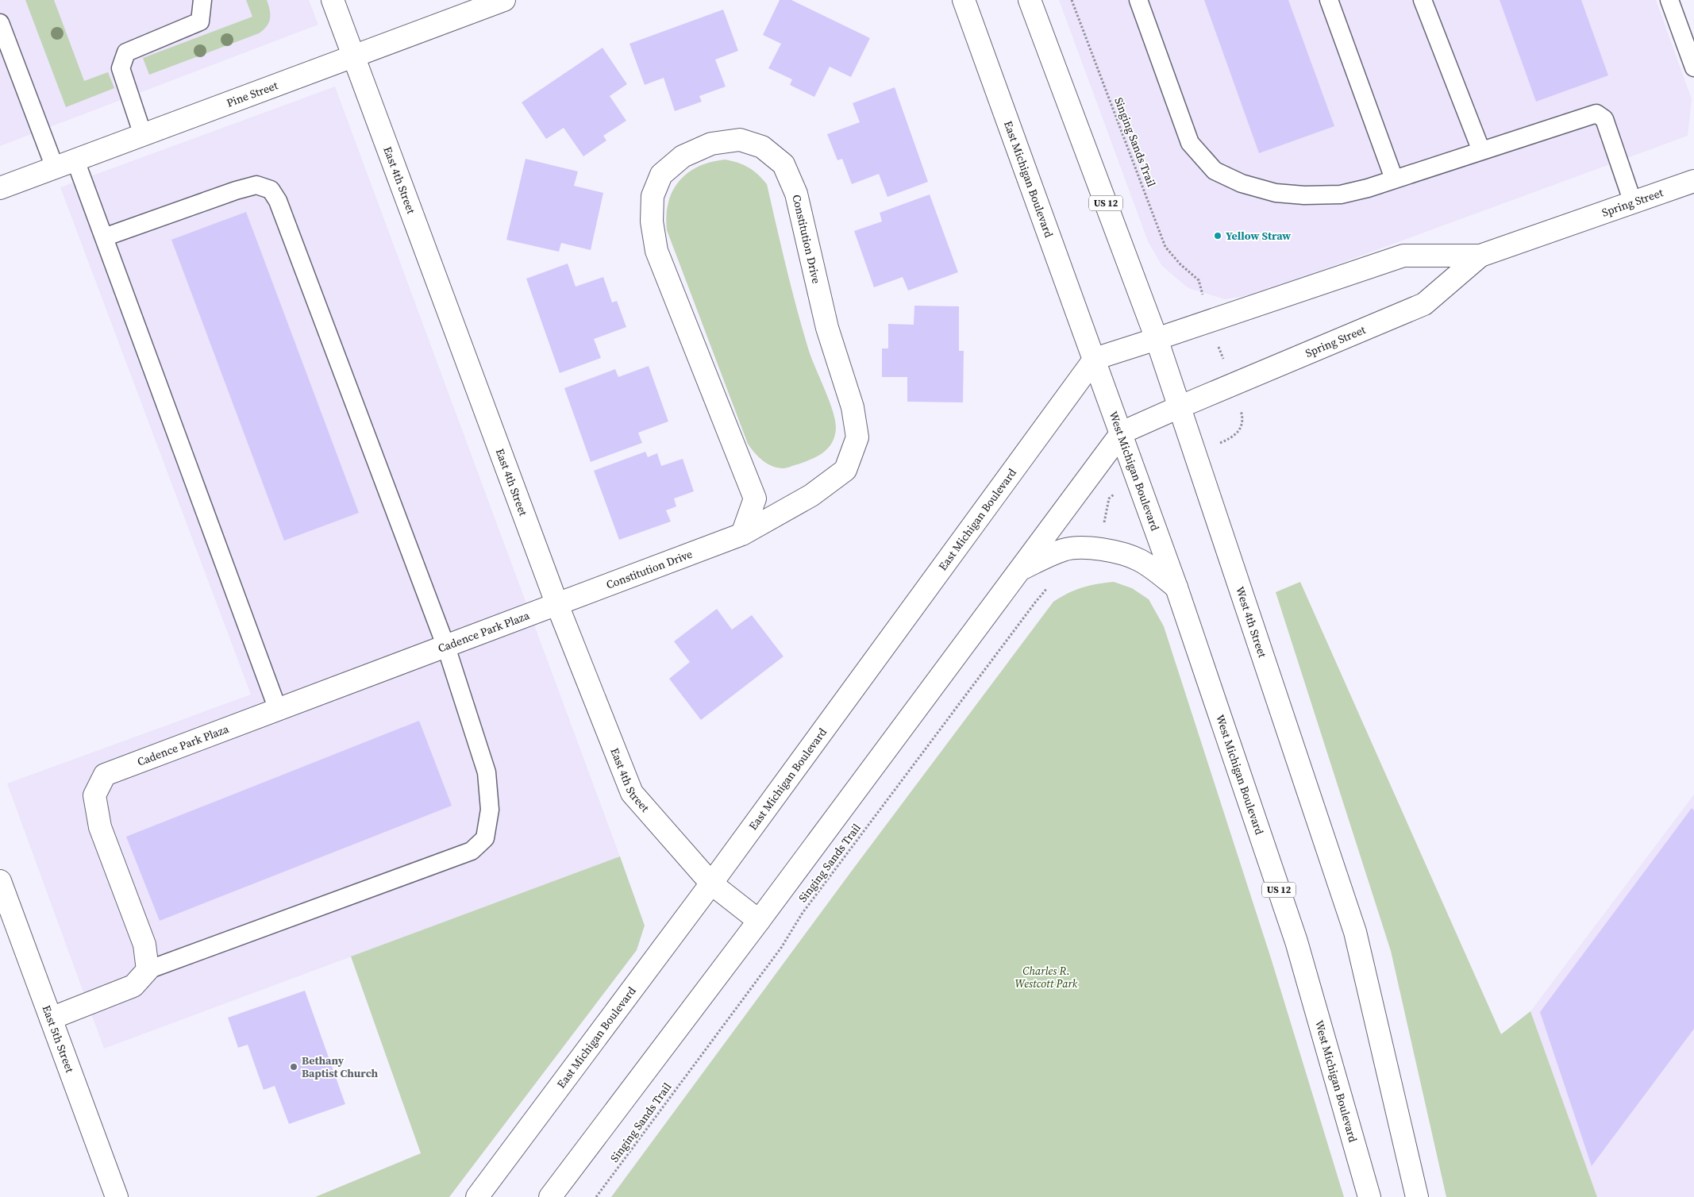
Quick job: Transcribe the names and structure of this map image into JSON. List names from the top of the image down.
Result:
{
  "streets": {
    "main road": [
      "Pine Street",
      "East Michigan Boulevard",
      "East 4th Street",
      "Spring Street",
      "US 12",
      "Constitution Drive",
      "West Michigan Boulevard",
      "West 4th Street",
      "Cadence Park Plaza",
      "East 5th Street"
    ],
    "path": ["Singing Sands Trail"]
  },
  "crossings": [
    ["Pine Street", "East 4th Street"],
    ["East Michigan Boulevard", "East 4th Street"],
    ["East Michigan Boulevard", "West Michigan Boulevard"],
    ["East 4th Street", "Constitution Drive"],
    ["East 4th Street", "Cadence Park Plaza"],
    ["Spring Street", "US 12"],
    ["Spring Street", "West 4th Street"],
    ["US 12", "West 4th Street"],
    ["Constitution Drive", "Cadence Park Plaza"]
  ],
  "parks": ["Charles R. Westcott Park"],
  "places": ["Yellow Straw", "Bethany Baptist Church"]
}
